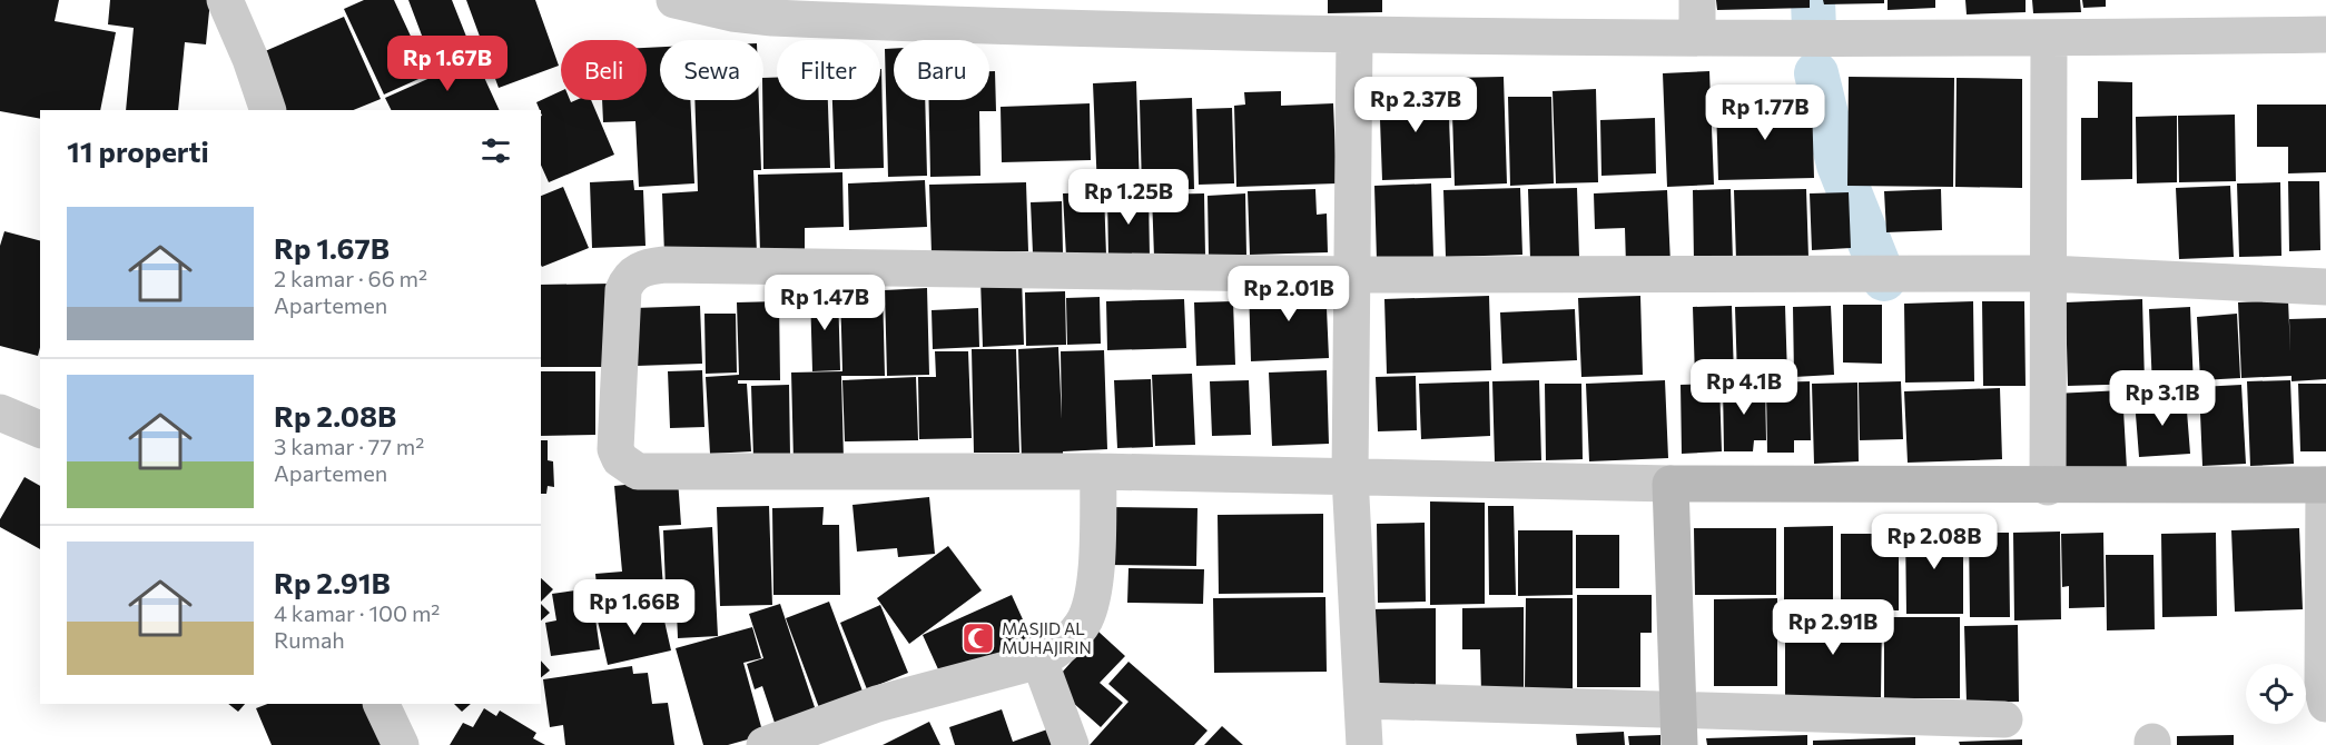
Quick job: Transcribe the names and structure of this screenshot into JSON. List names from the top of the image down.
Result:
{
  "places": {
    "mosque": ["MASJID AL MUHAJIRIN"]
  },
  "page": {
    "price": [
      "Rp 1.67B",
      "Rp 2.37B",
      "Rp 1.77B",
      "Rp 1.25B",
      "Rp 2.01B",
      "Rp 1.47B",
      "Rp 4.1B",
      "Rp 3.1B",
      "Rp 2.08B",
      "Rp 1.66B",
      "Rp 2.91B"
    ],
    "chip": [
      "Beli",
      "Sewa",
      "Filter",
      "Baru"
    ],
    "heading": "11 properti",
    "list": [
      {
        "name": "Rp 1.67B",
        "note": "2 kamar · 66 m² · Apartemen"
      },
      {
        "name": "Rp 2.08B",
        "note": "3 kamar · 77 m² · Apartemen"
      },
      {
        "name": "Rp 2.91B",
        "note": "4 kamar · 100 m² · Rumah"
      }
    ]
  }
}
